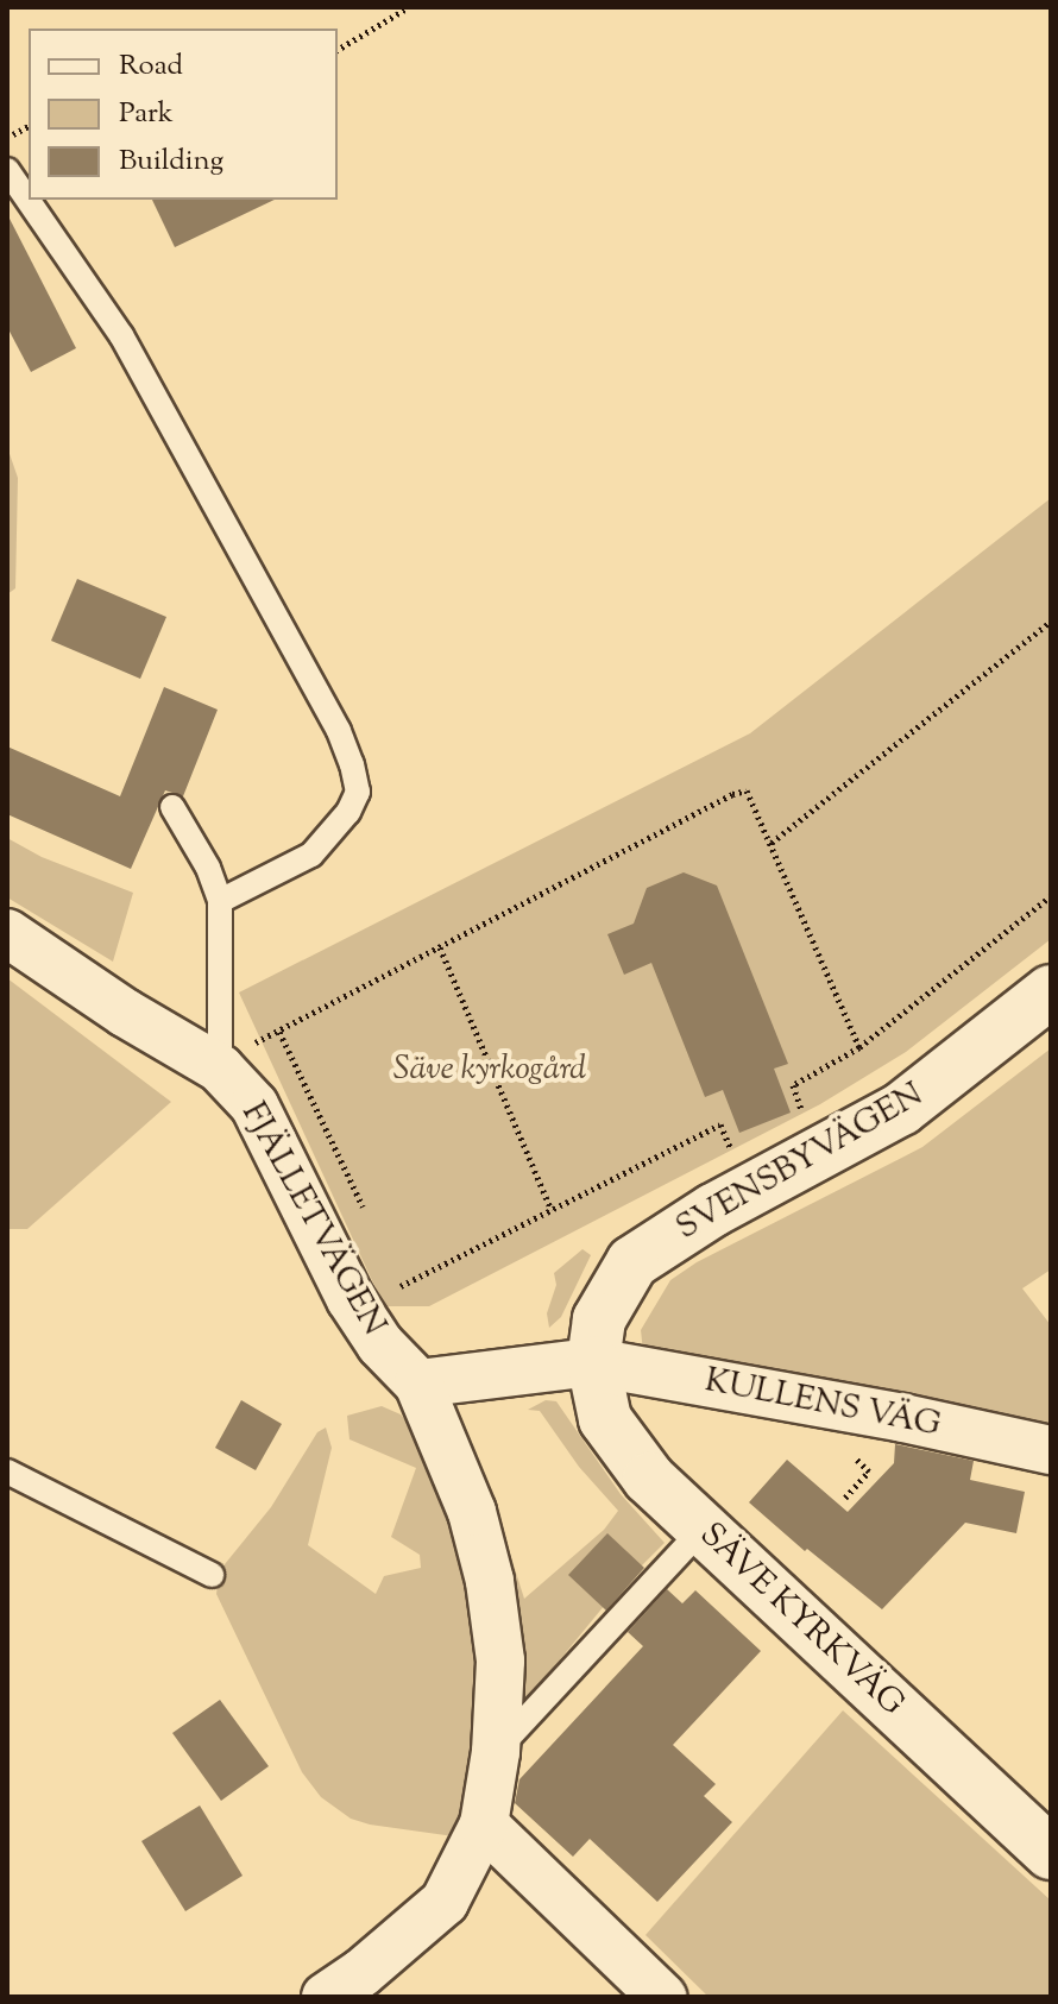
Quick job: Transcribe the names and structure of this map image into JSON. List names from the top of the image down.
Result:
{
  "streets": {
    "street": [
      "SVENSBYVÄGEN",
      "FJÄLLETVÄGEN",
      "KULLENS VÄG",
      "SÄVE KYRKVÄG"
    ]
  },
  "crossings": [
    ["SVENSBYVÄGEN", "KULLENS VÄG"],
    ["SVENSBYVÄGEN", "SÄVE KYRKVÄG"],
    ["KULLENS VÄG", "SÄVE KYRKVÄG"]
  ],
  "parks": ["Säve kyrkogård"],
  "legend": ["Road", "Park", "Building"]
}
